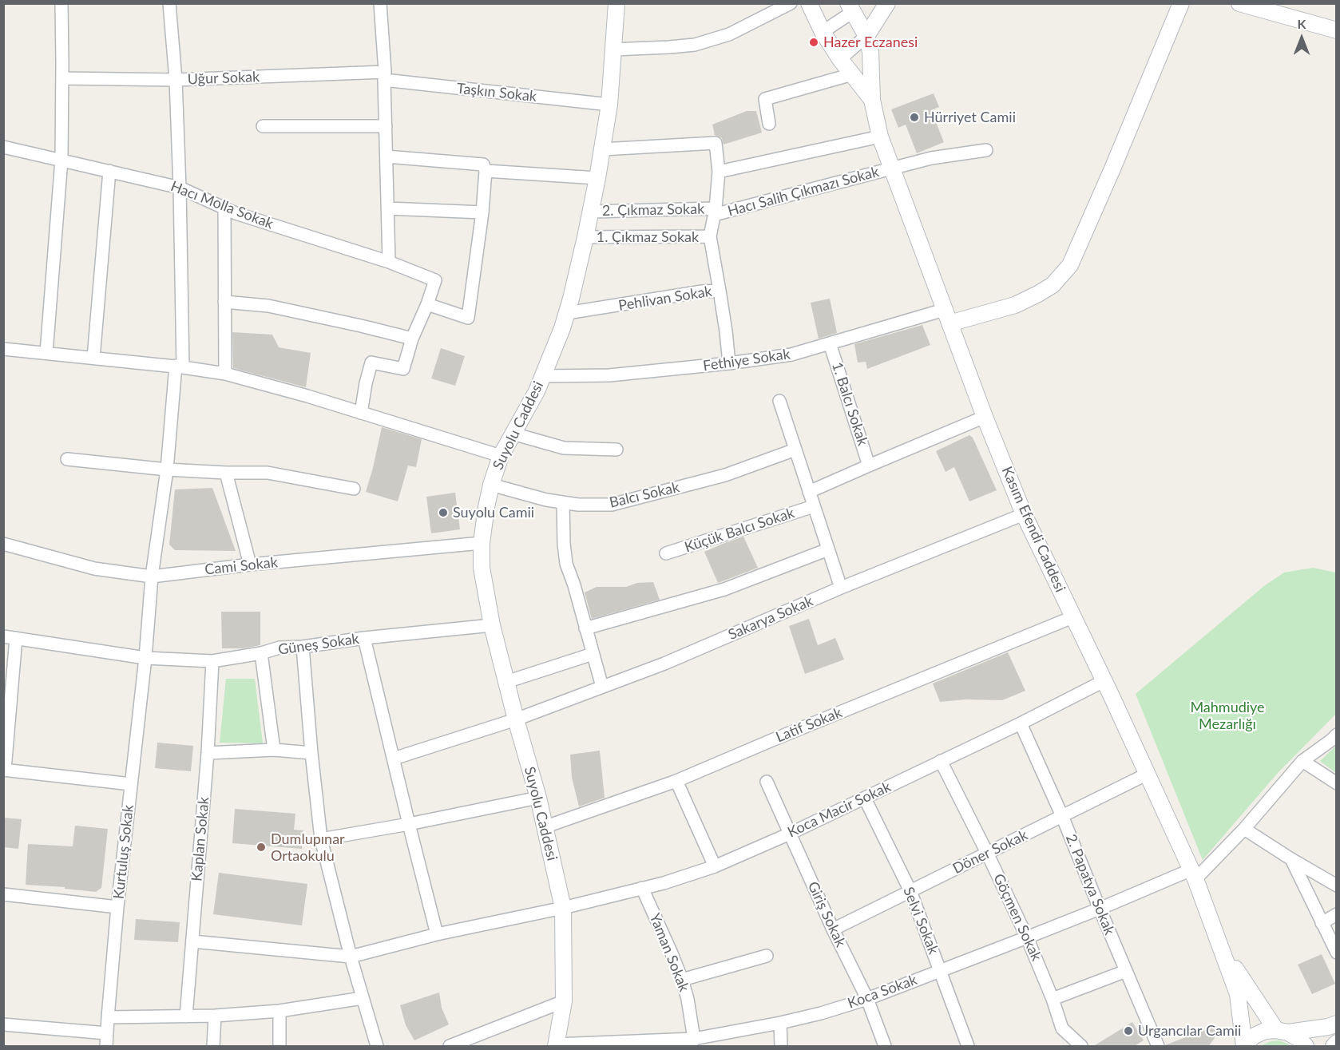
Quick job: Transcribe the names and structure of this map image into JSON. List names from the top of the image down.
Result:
{
  "streets": {
    "street": [
      "Uğur Sokak",
      "Taşkın Sokak",
      "Hacı Salih Çıkmazı Sokak",
      "Hacı Molla Sokak",
      "2. Çıkmaz Sokak",
      "1. Çıkmaz Sokak",
      "Pehlivan Sokak",
      "Fethiye Sokak",
      "1. Balcı Sokak",
      "Suyolu Caddesi",
      "Balcı Sokak",
      "Kasım Efendi Caddesi",
      "Küçük Balcı Sokak",
      "Cami Sokak",
      "Sakarya Sokak",
      "Güneş Sokak",
      "Latif Sokak",
      "Koca Macir Sokak",
      "Kaplan Sokak",
      "Kurtuluş Sokak",
      "Döner Sokak",
      "2. Papatya Sokak",
      "Giriş Sokak",
      "Göçmen Sokak",
      "Selvi Sokak",
      "Yaman Sokak",
      "Koca Sokak"
    ]
  },
  "crossings": [
    ["Uğur Sokak", "Taşkın Sokak"],
    ["Uğur Sokak", "Kurtuluş Sokak"],
    ["Taşkın Sokak", "Suyolu Caddesi"],
    ["Hacı Salih Çıkmazı Sokak", "2. Çıkmaz Sokak"],
    ["Hacı Salih Çıkmazı Sokak", "Kasım Efendi Caddesi"],
    ["Hacı Molla Sokak", "Kurtuluş Sokak"],
    ["2. Çıkmaz Sokak", "Suyolu Caddesi"],
    ["1. Çıkmaz Sokak", "Suyolu Caddesi"],
    ["Pehlivan Sokak", "Fethiye Sokak"],
    ["Pehlivan Sokak", "Suyolu Caddesi"],
    ["Fethiye Sokak", "1. Balcı Sokak"],
    ["Fethiye Sokak", "Suyolu Caddesi"],
    ["Fethiye Sokak", "Kasım Efendi Caddesi"],
    ["Suyolu Caddesi", "Balcı Sokak"],
    ["Suyolu Caddesi", "Cami Sokak"],
    ["Suyolu Caddesi", "Sakarya Sokak"],
    ["Suyolu Caddesi", "Güneş Sokak"],
    ["Suyolu Caddesi", "Latif Sokak"],
    ["Suyolu Caddesi", "Koca Macir Sokak"],
    ["Suyolu Caddesi", "Koca Sokak"],
    ["Kasım Efendi Caddesi", "Sakarya Sokak"],
    ["Kasım Efendi Caddesi", "Latif Sokak"],
    ["Kasım Efendi Caddesi", "Koca Macir Sokak"],
    ["Kasım Efendi Caddesi", "Döner Sokak"],
    ["Kasım Efendi Caddesi", "Koca Sokak"],
    ["Cami Sokak", "Kurtuluş Sokak"],
    ["Güneş Sokak", "Kaplan Sokak"],
    ["Güneş Sokak", "Kurtuluş Sokak"],
    ["Koca Macir Sokak", "2. Papatya Sokak"],
    ["Koca Macir Sokak", "Giriş Sokak"],
    ["Koca Macir Sokak", "Göçmen Sokak"],
    ["Koca Macir Sokak", "Selvi Sokak"],
    ["Koca Macir Sokak", "Yaman Sokak"],
    ["Döner Sokak", "2. Papatya Sokak"],
    ["Döner Sokak", "Giriş Sokak"],
    ["Döner Sokak", "Göçmen Sokak"],
    ["Döner Sokak", "Selvi Sokak"],
    ["2. Papatya Sokak", "Koca Sokak"],
    ["Giriş Sokak", "Koca Sokak"],
    ["Göçmen Sokak", "Koca Sokak"],
    ["Selvi Sokak", "Koca Sokak"],
    ["Yaman Sokak", "Koca Sokak"]
  ],
  "parks": ["Mahmudiye Mezarlığı"],
  "places": [
    "Hazer Eczanesi",
    "Hürriyet Camii",
    "Suyolu Camii",
    "Dumlupınar Ortaokulu",
    "Urgancılar Camii"
  ],
  "north": "top"
}
